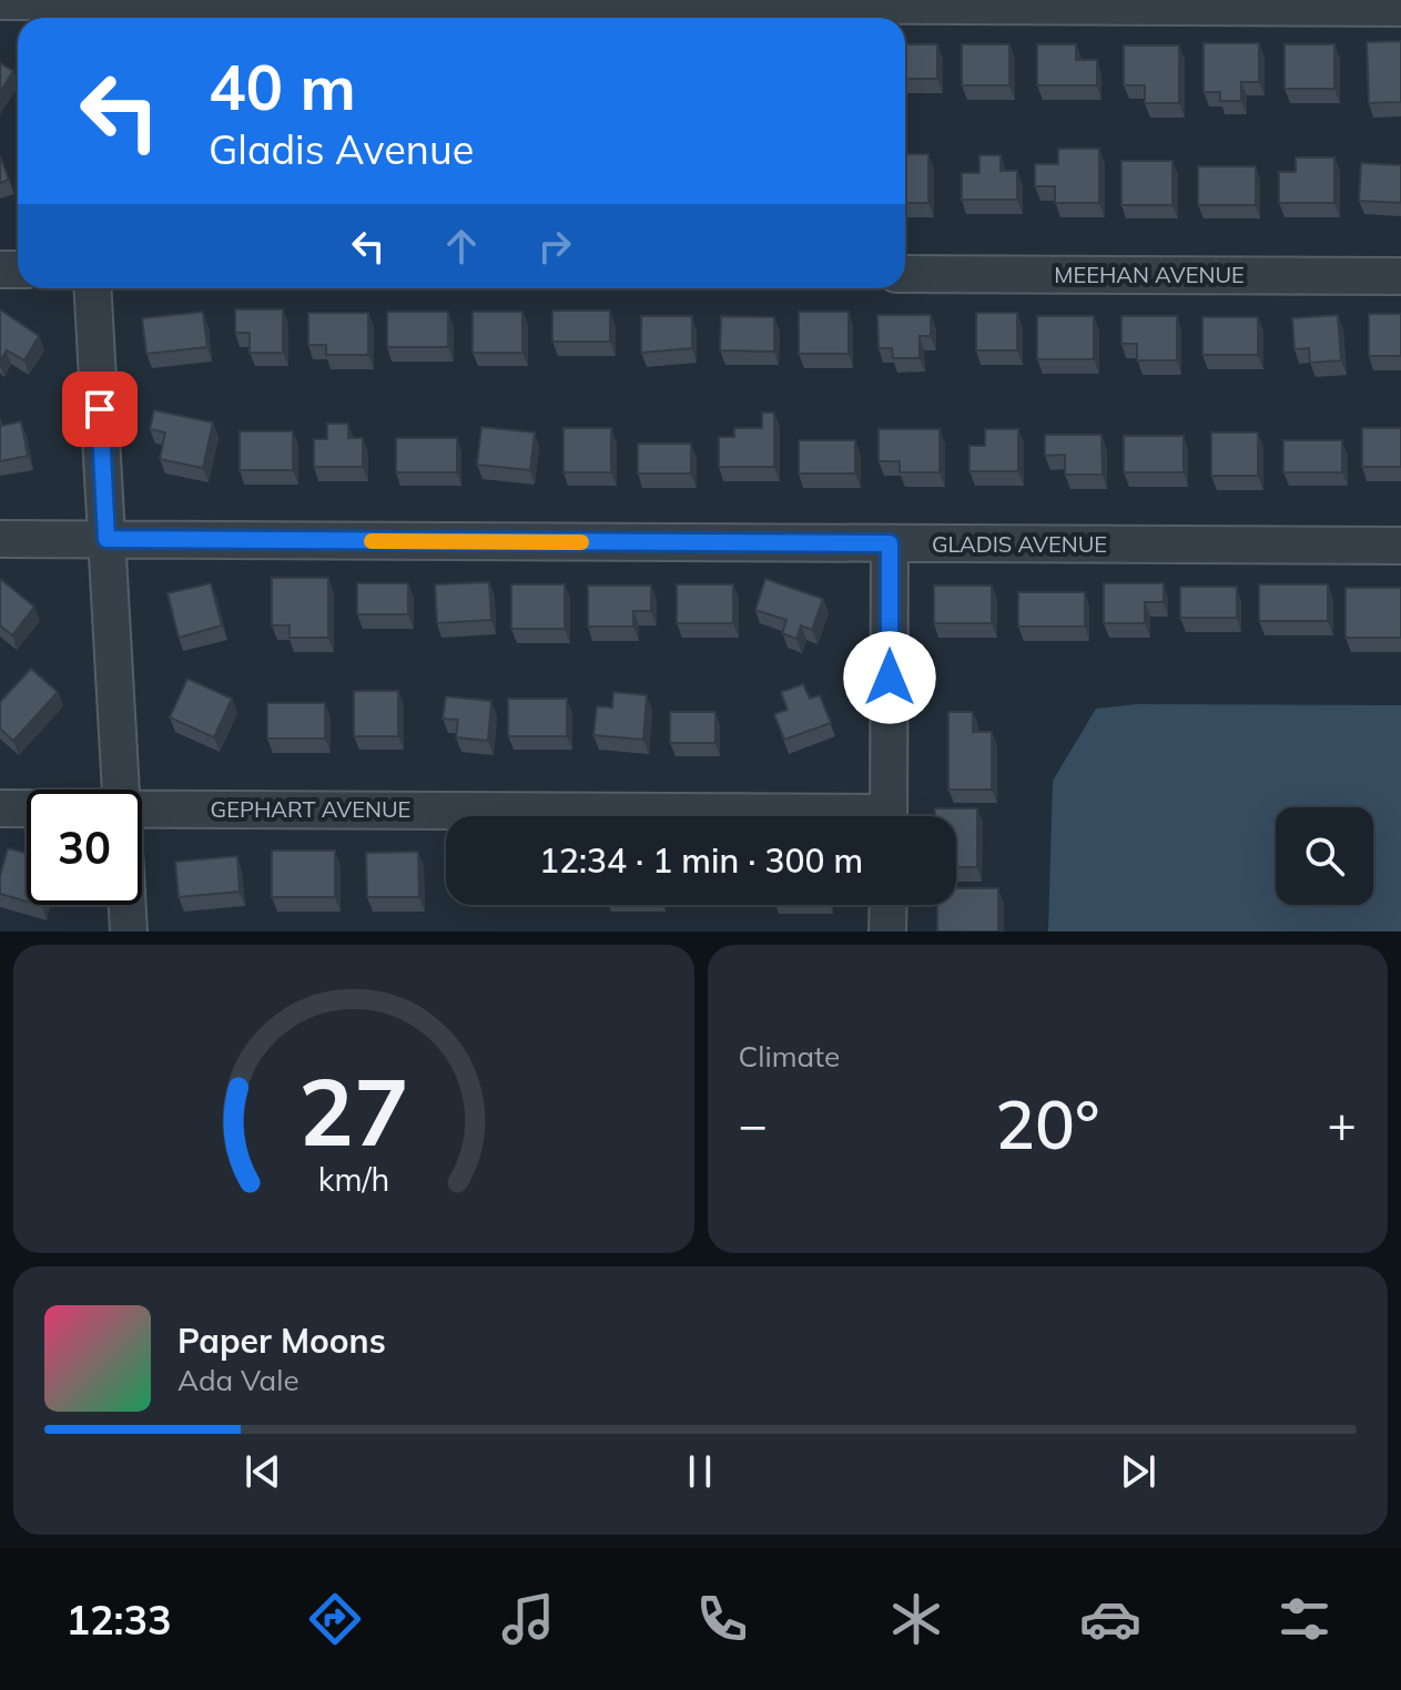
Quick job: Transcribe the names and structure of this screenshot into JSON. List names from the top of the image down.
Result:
{
  "streets": {
    "street": ["MEEHAN AVENUE", "GLADIS AVENUE", "GEPHART AVENUE"]
  },
  "page": {
    "turn": ["40 m", "Gladis Avenue"],
    "limit": "30",
    "trip": "12:34 · 1 min · 300 m",
    "tile": "Climate",
    "heat": ["−", "20°", "+"],
    "song": ["Paper Moons", "Ada Vale"],
    "tabs": "12:33",
    "gauge": ["27", "km/h"]
  }
}
